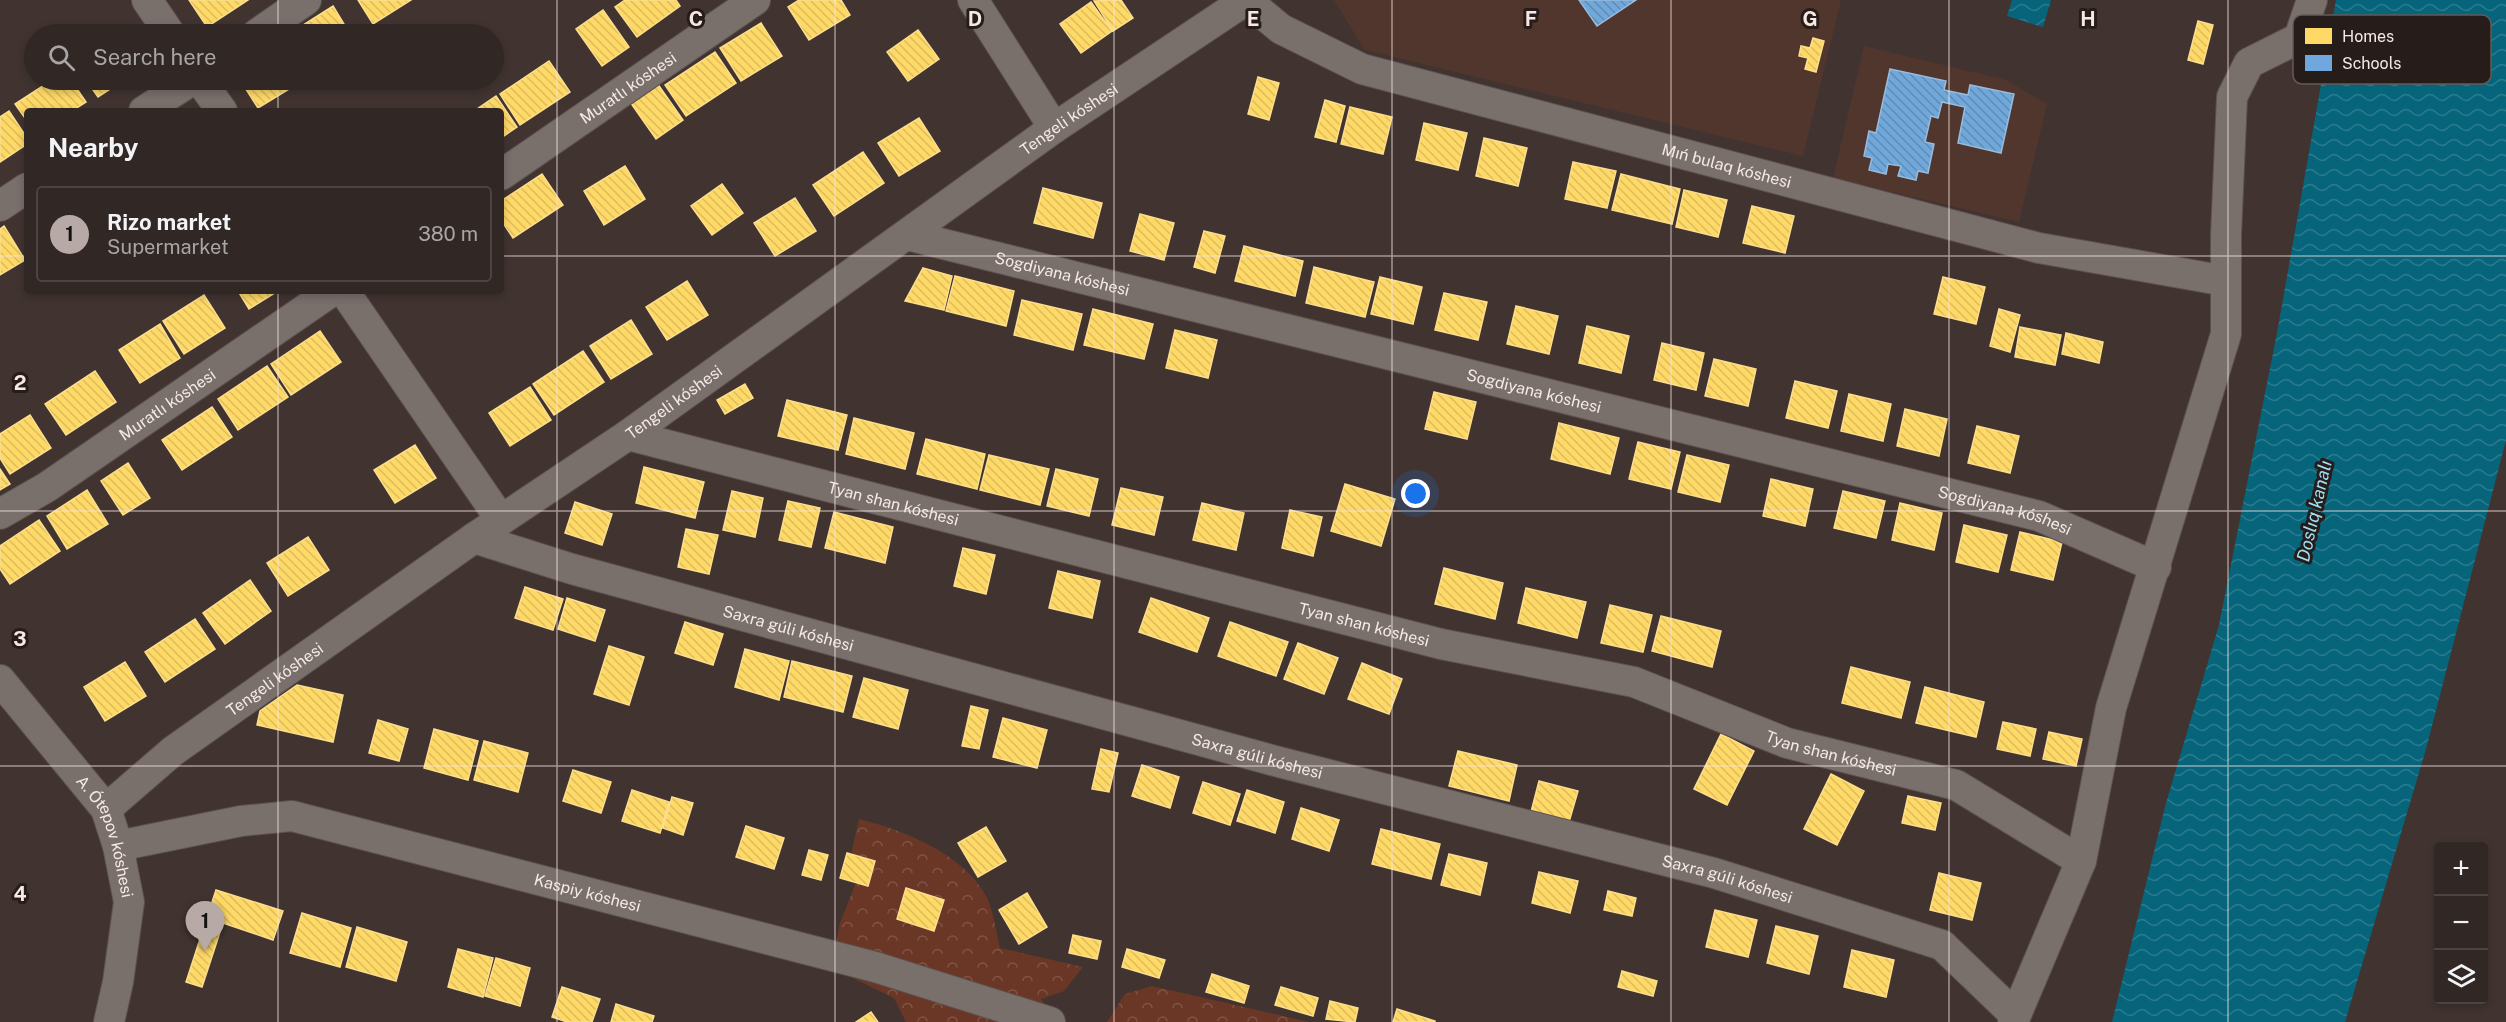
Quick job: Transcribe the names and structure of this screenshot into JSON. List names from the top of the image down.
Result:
{
  "streets": {
    "street": [
      "Muratlı kóshesi",
      "Tengeli kóshesi",
      "Mıń bulaq kóshesi",
      "Sogdiyana kóshesi",
      "Tyan shan kóshesi",
      "Saxra gúli kóshesi",
      "A. Ótepov kóshesi",
      "Kaspiy kóshesi"
    ]
  },
  "crossings": [
    ["Tengeli kóshesi", "Mıń bulaq kóshesi"],
    ["Tengeli kóshesi", "Sogdiyana kóshesi"],
    ["Tengeli kóshesi", "Tyan shan kóshesi"],
    ["Tengeli kóshesi", "Saxra gúli kóshesi"],
    ["Tengeli kóshesi", "A. Ótepov kóshesi"],
    ["A. Ótepov kóshesi", "Kaspiy kóshesi"]
  ],
  "water": ["Doslıq kanalı"],
  "legend": ["Homes", "Schools"],
  "page": {
    "search": "Search here",
    "heading": "Nearby",
    "list": [
      {
        "mark": "1",
        "name": "Rizo market",
        "note": "Supermarket",
        "value": "380 m"
      }
    ],
    "map_buttons": ["+", "−"],
    "pins": "1"
  },
  "grid": {
    "columns": [
      "C",
      "D",
      "E",
      "F",
      "G",
      "H"
    ],
    "rows": ["2", "3", "4"]
  }
}
